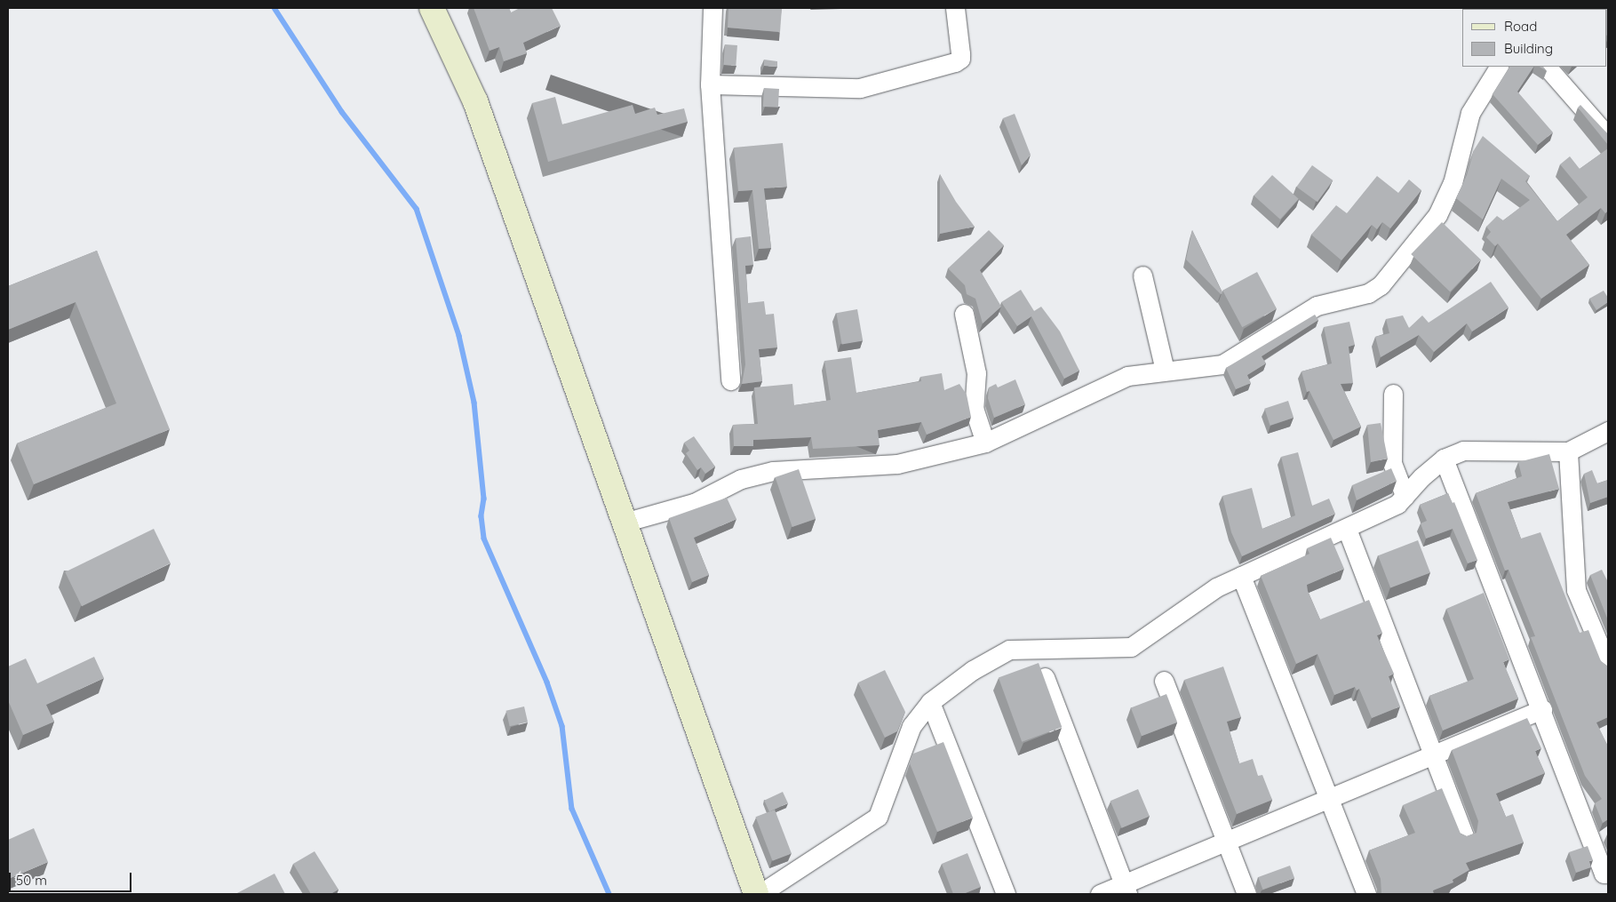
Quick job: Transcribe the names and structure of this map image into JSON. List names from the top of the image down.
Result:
{
  "legend": ["Road", "Building"],
  "scale_bar": "50 m"
}
